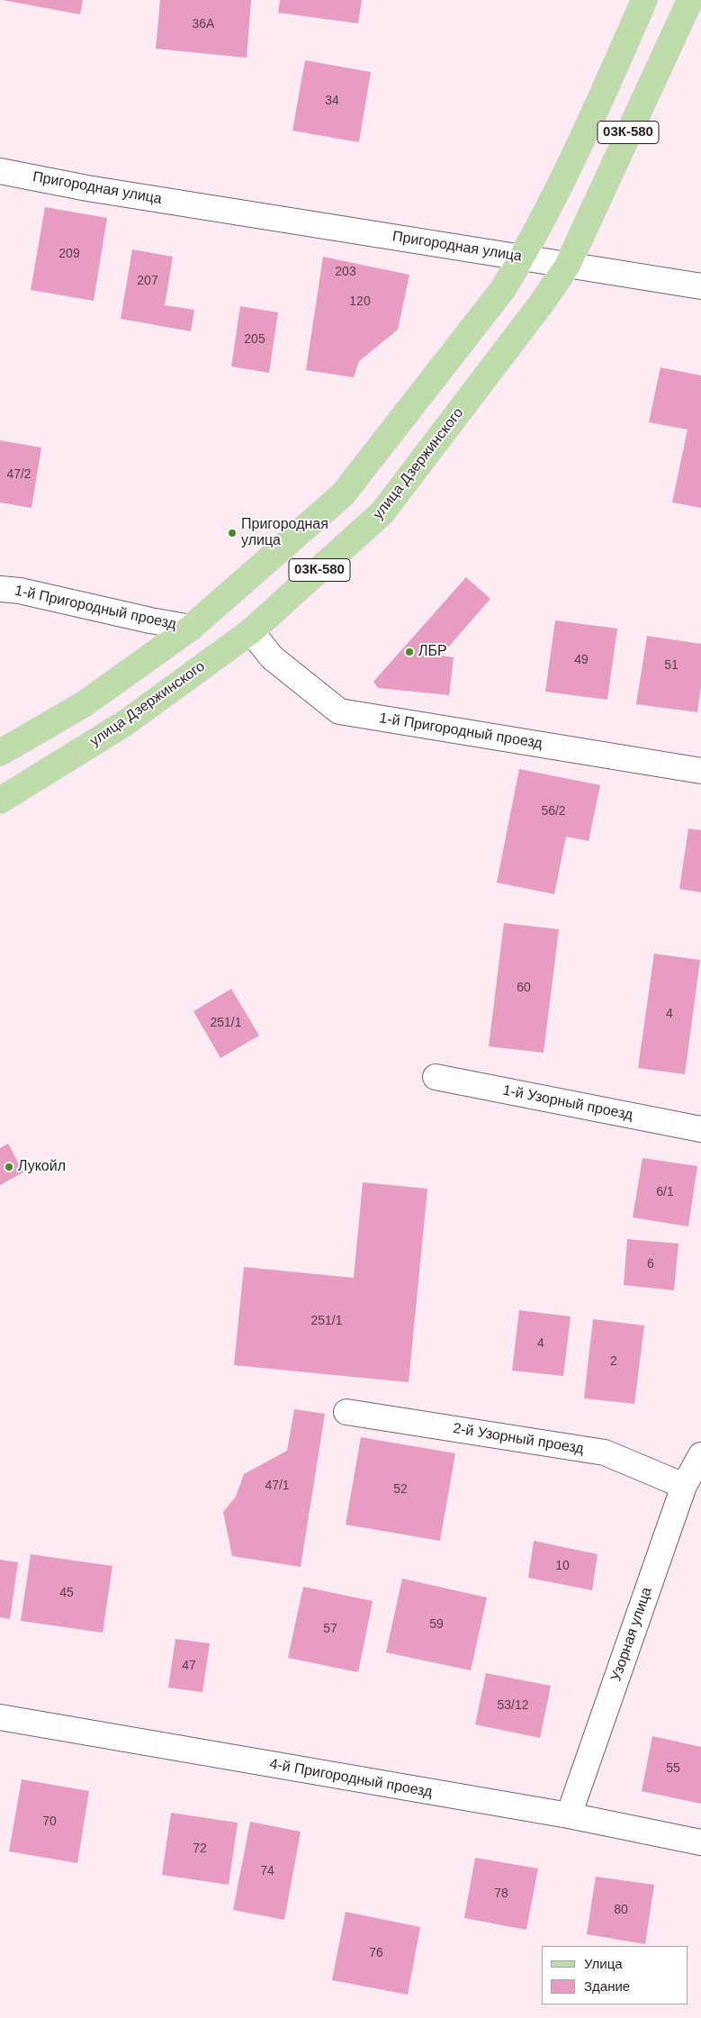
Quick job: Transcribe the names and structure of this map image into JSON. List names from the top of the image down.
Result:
{
  "streets": {
    "main road": ["03К-580", "улица Дзержинского"],
    "street": [
      "Пригородная улица",
      "1-й Пригородный проезд",
      "1-й Узорный проезд",
      "2-й Узорный проезд",
      "Узорная улица",
      "4-й Пригородный проезд"
    ]
  },
  "crossings": [
    ["03К-580", "Пригородная улица"],
    ["03К-580", "1-й Пригородный проезд"],
    ["Пригородная улица", "улица Дзержинского"],
    ["улица Дзержинского", "1-й Пригородный проезд"],
    ["2-й Узорный проезд", "Узорная улица"],
    ["Узорная улица", "4-й Пригородный проезд"]
  ],
  "places": ["Пригородная улица", "ЛБР", "Лукойл"],
  "house_numbers": [
    "36А",
    "34",
    "209",
    "203",
    "207",
    "120",
    "205",
    "47/2",
    "49",
    "51",
    "56/2",
    "60",
    "4",
    "251/1",
    "6/1",
    "6",
    "251/1",
    "4",
    "2",
    "47/1",
    "52",
    "10",
    "45",
    "59",
    "57",
    "47",
    "53/12",
    "55",
    "70",
    "72",
    "74",
    "78",
    "80",
    "76"
  ],
  "legend": ["Улица", "Здание"]
}
